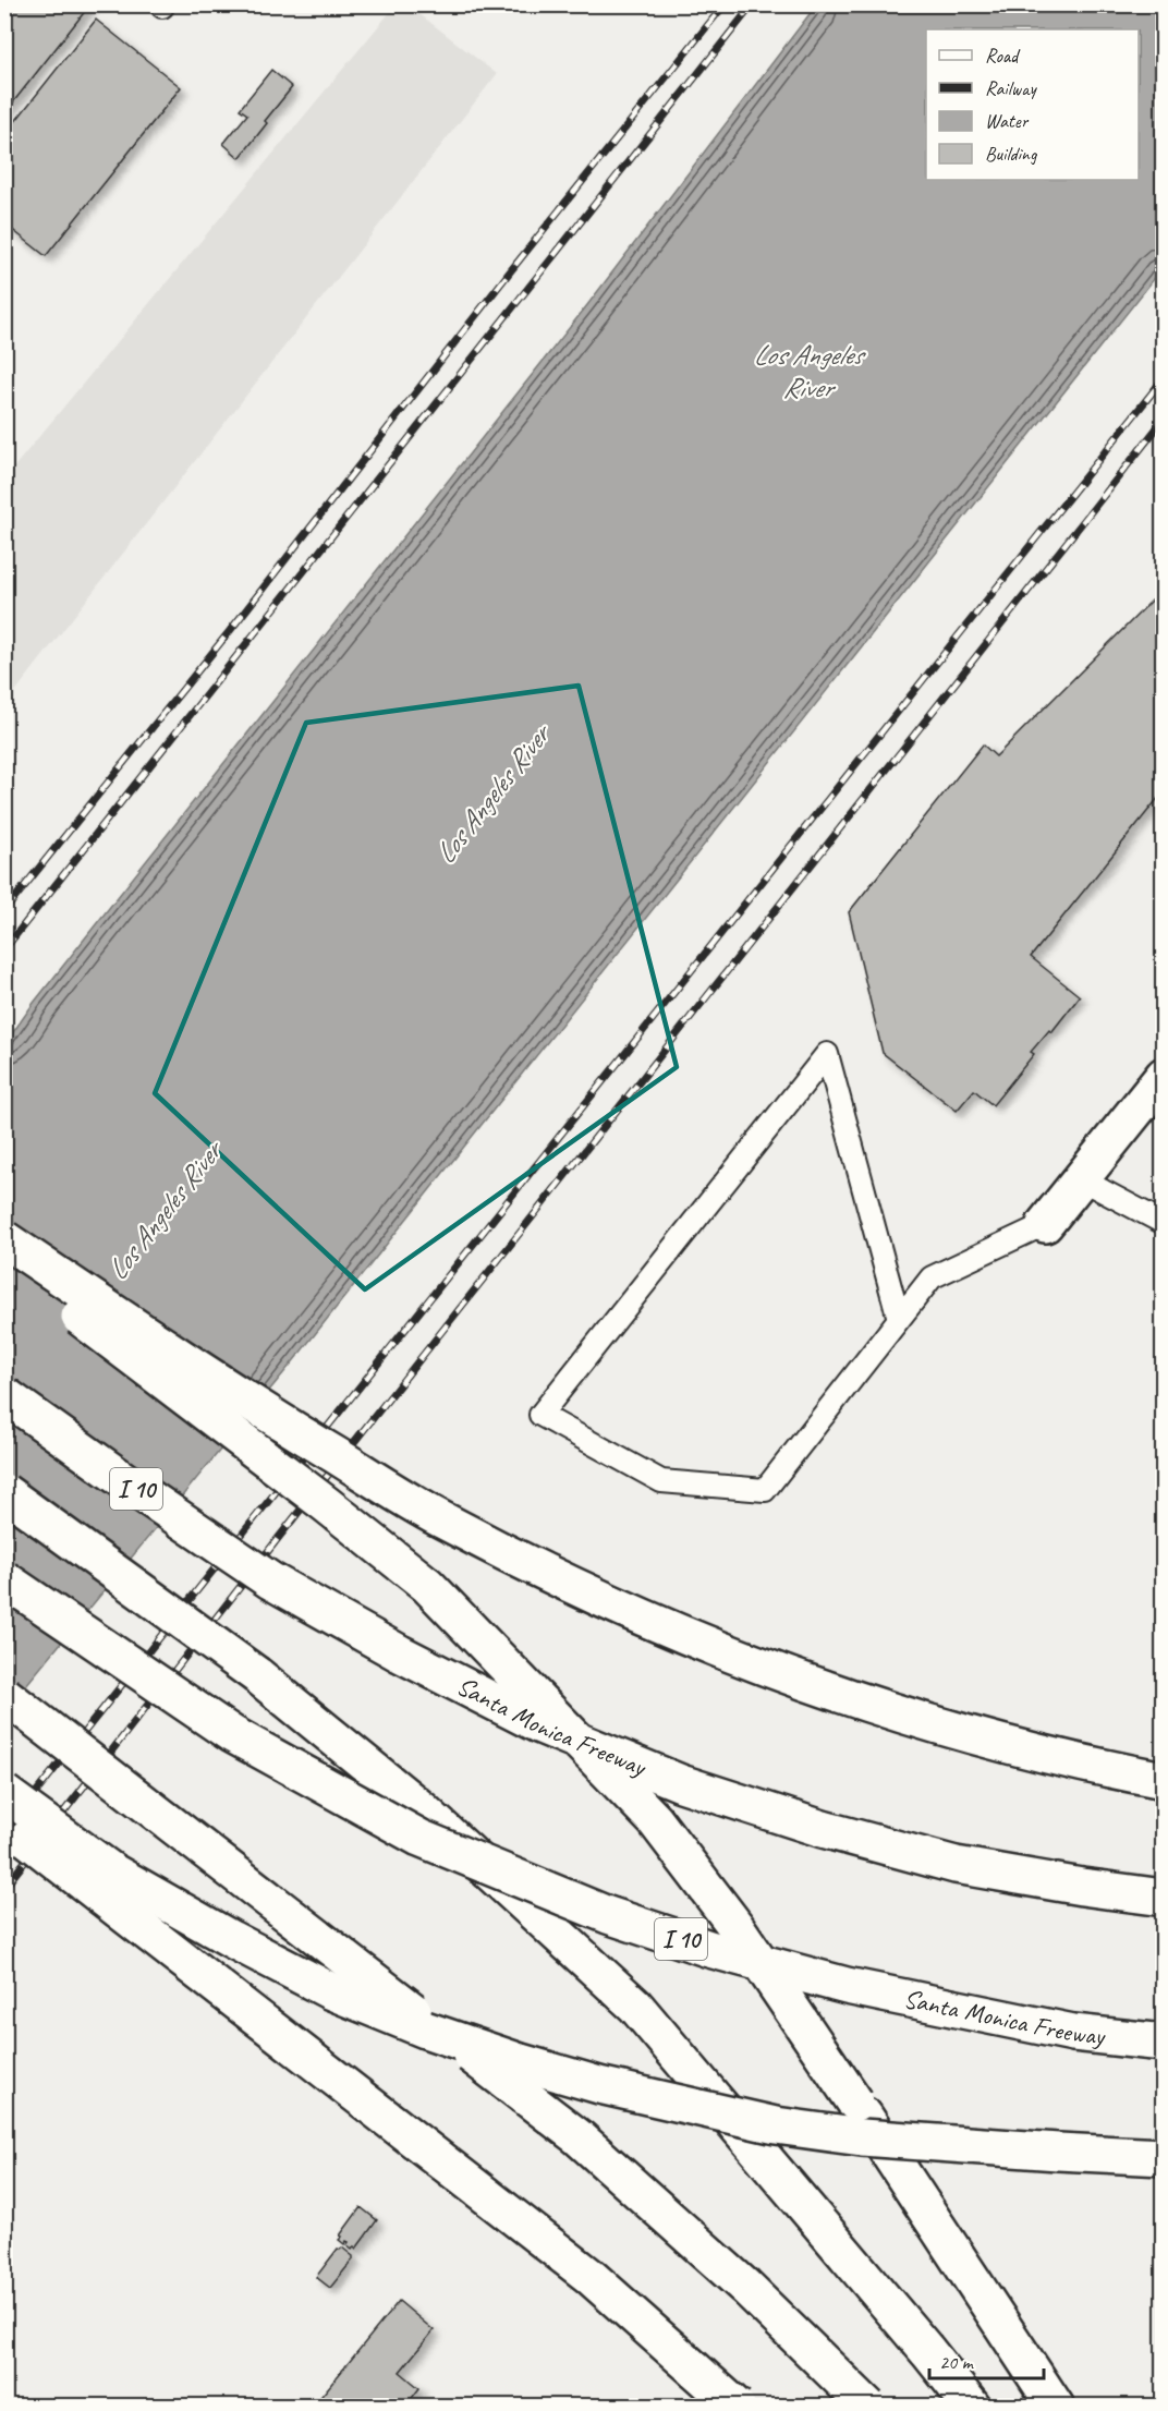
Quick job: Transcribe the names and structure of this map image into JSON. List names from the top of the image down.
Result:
{
  "streets": {
    "main road": ["I 10", "Santa Monica Freeway"]
  },
  "water": ["Los Angeles River"],
  "legend": [
    "Road",
    "Railway",
    "Water",
    "Building"
  ],
  "scale_bar": "20 m"
}
